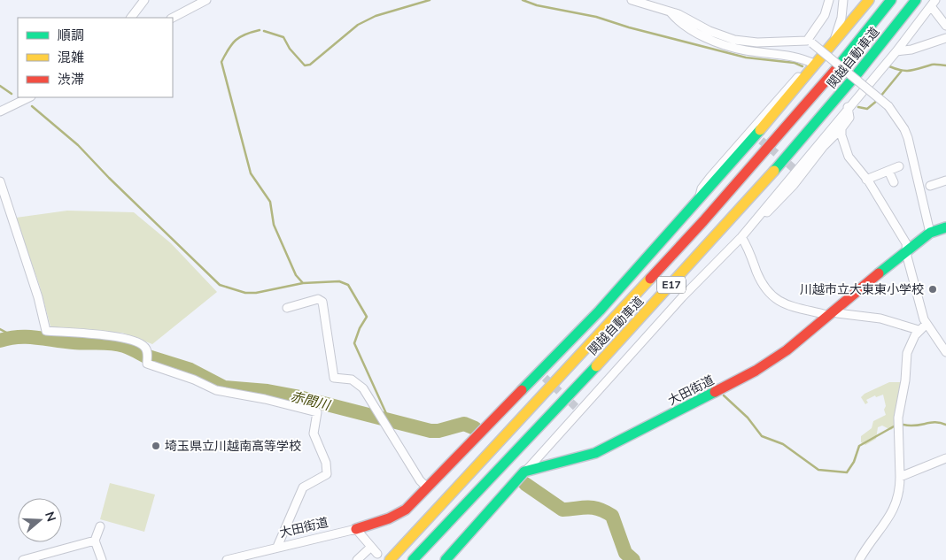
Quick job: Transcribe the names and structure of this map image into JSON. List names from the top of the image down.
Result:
{
  "streets": {
    "main road": ["関越自動車道", "E17", "大田街道"]
  },
  "water": ["赤間川"],
  "places": ["川越市立大東東小学校", "埼玉県立川越南高等学校"],
  "legend": ["順調", "混雑", "渋滞"],
  "north": "right"
}
